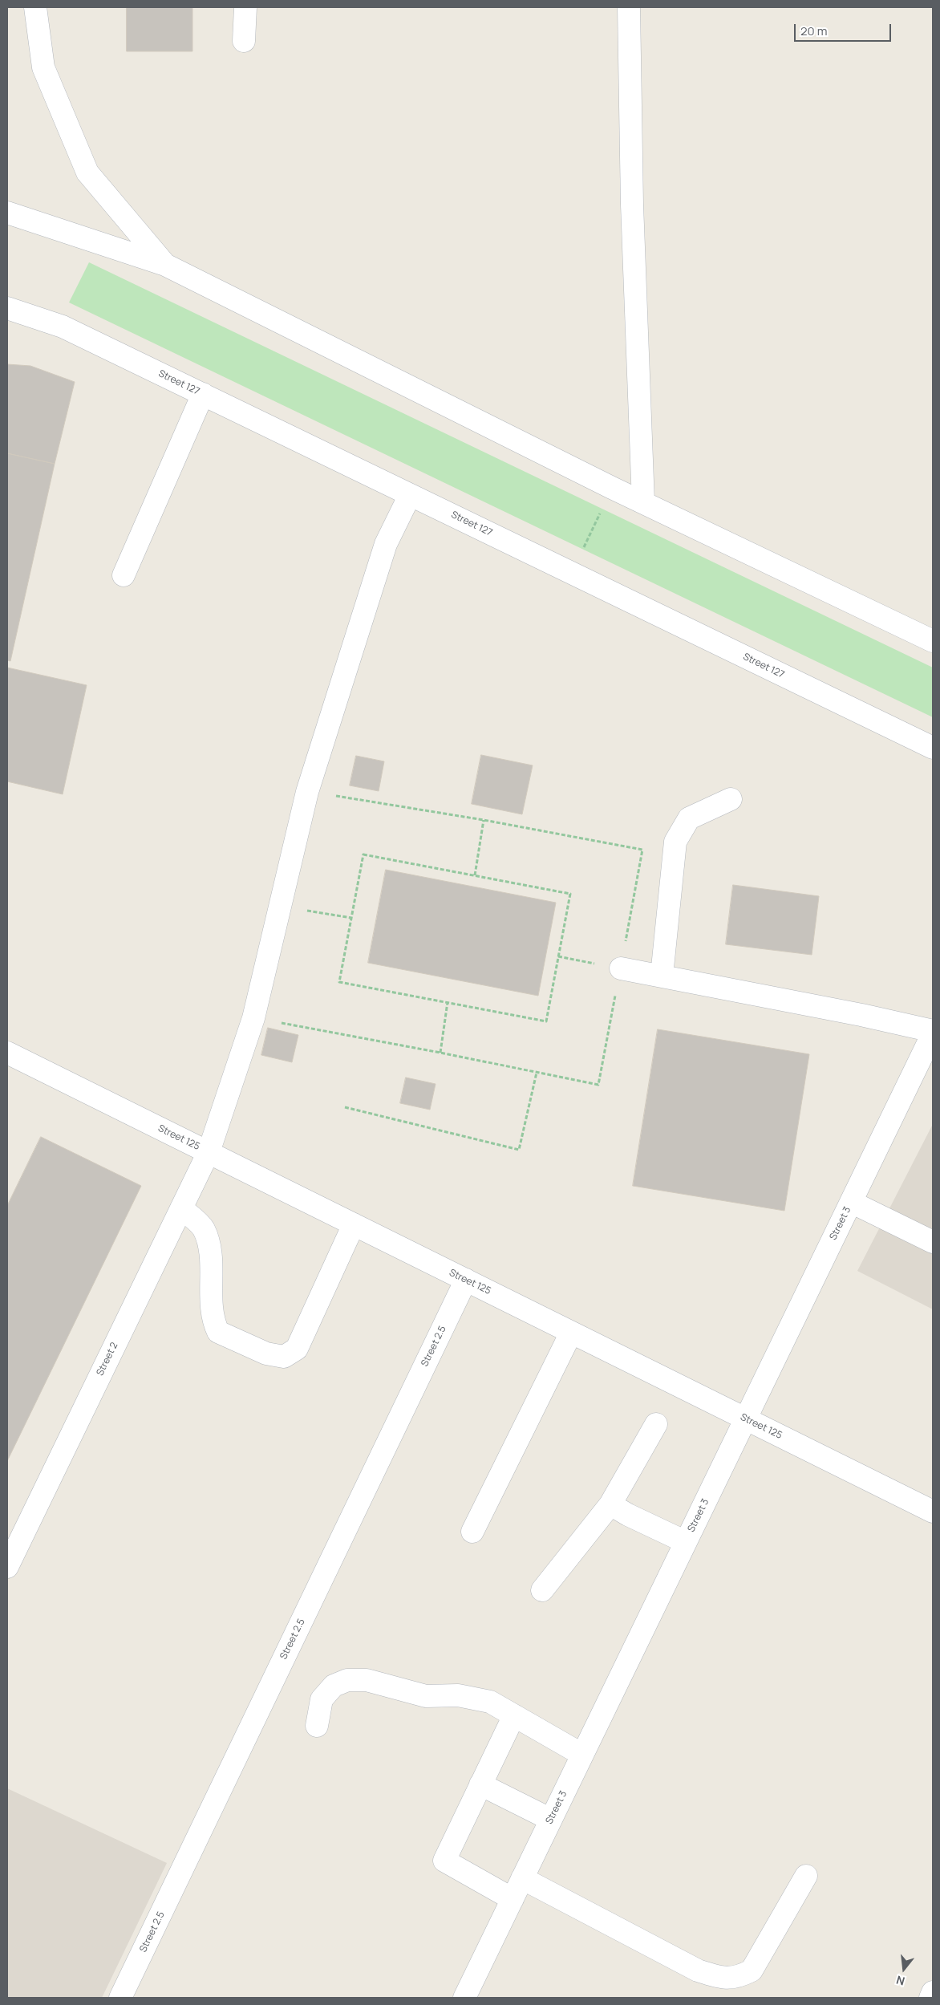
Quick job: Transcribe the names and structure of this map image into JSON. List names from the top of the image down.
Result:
{
  "streets": {
    "street": [
      "Street 127",
      "Street 125",
      "Street 3",
      "Street 2.5",
      "Street 2"
    ]
  },
  "crossings": [
    ["Street 127", "Street 2"],
    ["Street 125", "Street 3"],
    ["Street 125", "Street 2.5"],
    ["Street 125", "Street 2"]
  ],
  "scale_bar": "20 m",
  "north": "bottom"
}
